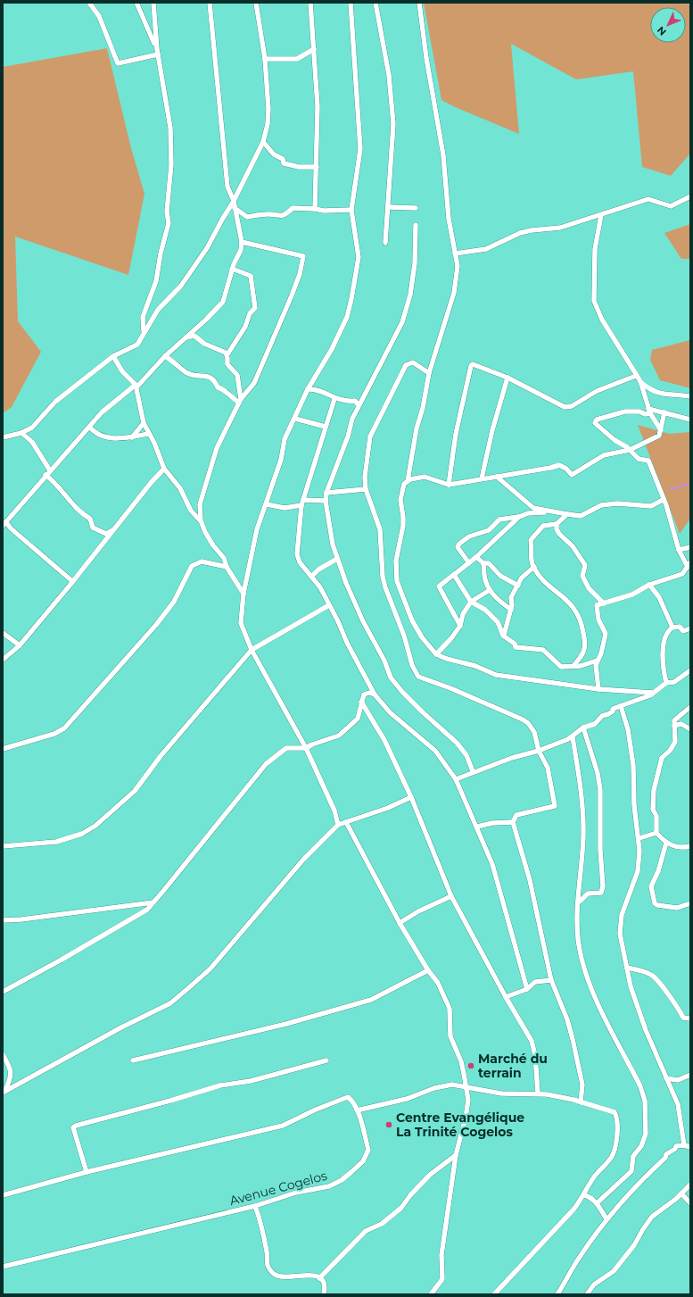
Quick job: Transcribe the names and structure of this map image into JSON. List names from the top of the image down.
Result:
{
  "streets": {
    "street": ["Avenue Cogelos"]
  },
  "places": ["Marché du terrain", "Centre Evangélique La Trinité Cogelos"],
  "north": "bottom left"
}
